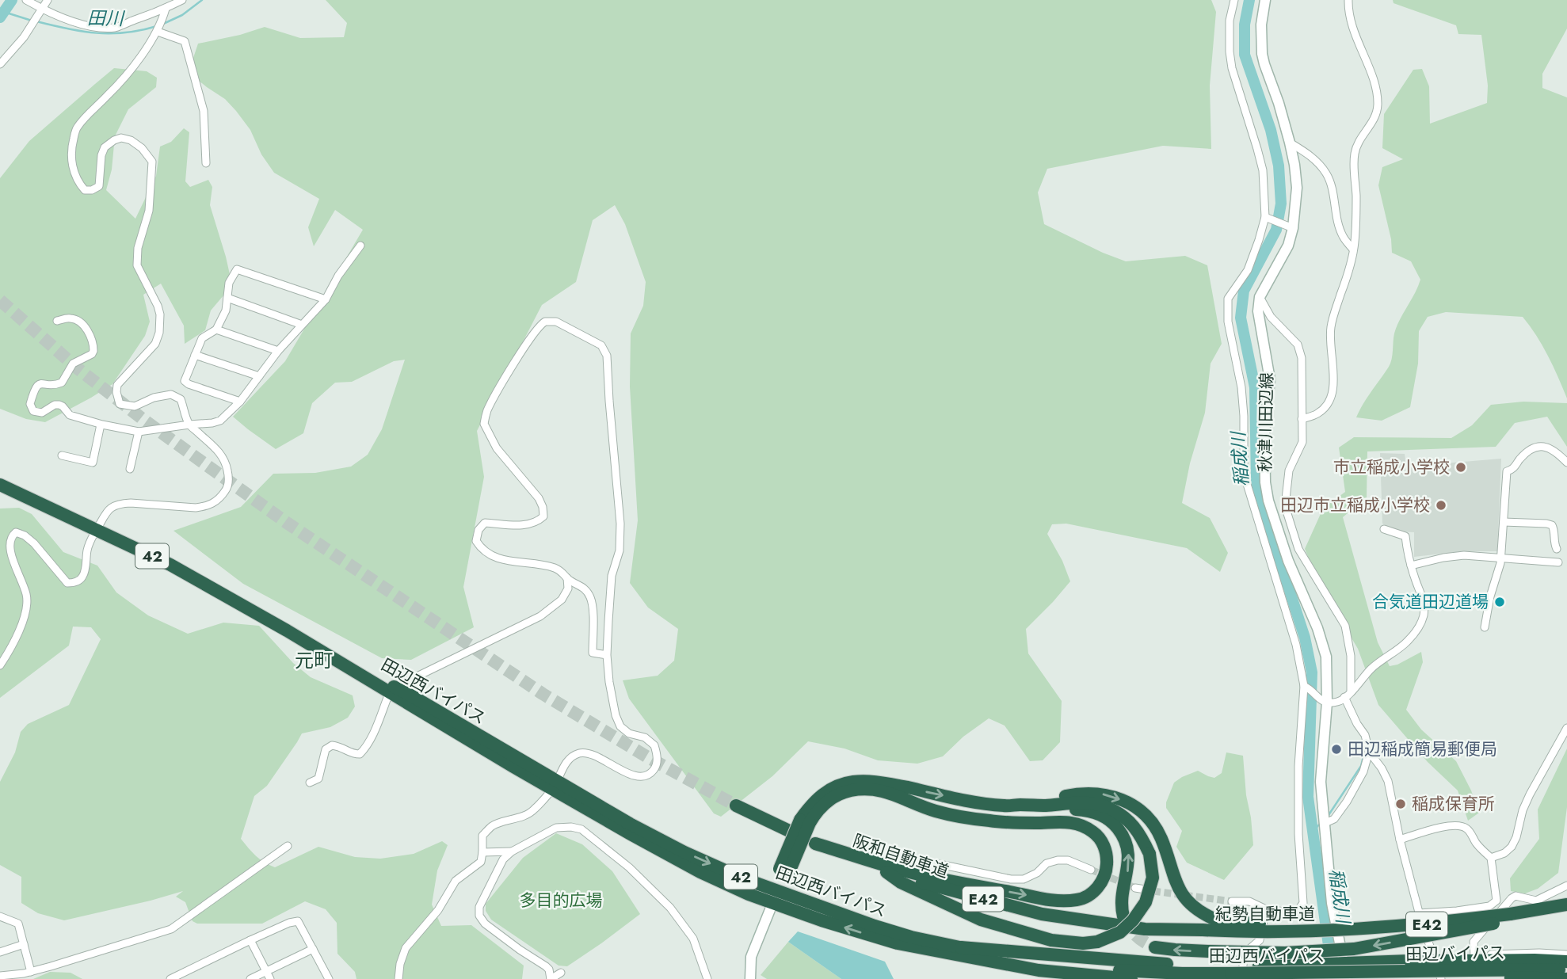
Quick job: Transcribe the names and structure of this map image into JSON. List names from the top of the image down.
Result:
{
  "streets": {
    "highway": [
      "42",
      "田辺西バイパス",
      "阪和自動車道",
      "E42",
      "紀勢自動車道",
      "田辺バイパス"
    ],
    "main road": ["秋津川田辺線"]
  },
  "crossings": [
    ["秋津川田辺線", "42"],
    ["秋津川田辺線", "田辺西バイパス"],
    ["秋津川田辺線", "田辺バイパス"],
    ["42", "田辺西バイパス"],
    ["42", "田辺バイパス"],
    ["田辺西バイパス", "田辺バイパス"],
    ["阪和自動車道", "紀勢自動車道"]
  ],
  "districts": ["元町"],
  "water": ["田川", "稲成川"],
  "parks": ["多目的広場"],
  "places": [
    "市立稲成小学校",
    "田辺市立稲成小学校",
    "合気道田辺道場",
    "田辺稲成簡易郵便局",
    "稲成保育所"
  ]
}
